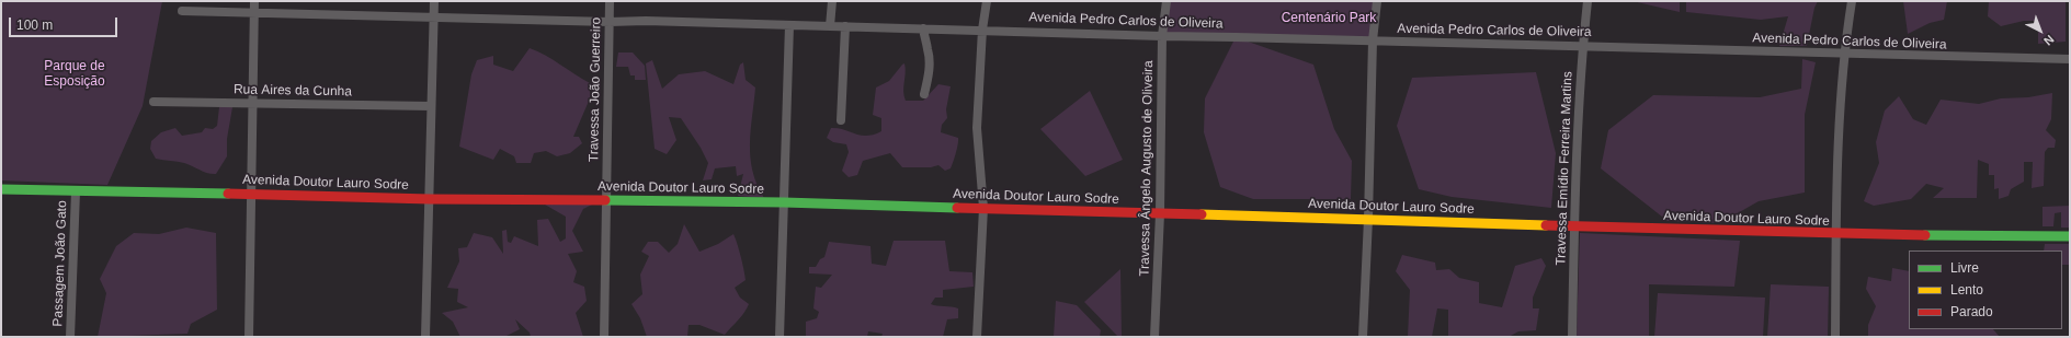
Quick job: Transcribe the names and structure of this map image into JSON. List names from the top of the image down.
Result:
{
  "streets": {
    "street": [
      "Avenida Pedro Carlos de Oliveira",
      "Travessa João Guerreiro",
      "Rua Aires da Cunha",
      "Travessa Ângelo Augusto de Oliveira",
      "Travessa Emídio Ferreira Martins",
      "Avenida Doutor Lauro Sodre",
      "Passagem João Gato"
    ]
  },
  "crossings": [
    ["Avenida Pedro Carlos de Oliveira", "Travessa João Guerreiro"],
    ["Avenida Pedro Carlos de Oliveira", "Travessa Ângelo Augusto de Oliveira"],
    ["Avenida Pedro Carlos de Oliveira", "Travessa Emídio Ferreira Martins"],
    ["Travessa João Guerreiro", "Avenida Doutor Lauro Sodre"],
    ["Travessa Ângelo Augusto de Oliveira", "Avenida Doutor Lauro Sodre"],
    ["Travessa Emídio Ferreira Martins", "Avenida Doutor Lauro Sodre"],
    ["Avenida Doutor Lauro Sodre", "Passagem João Gato"]
  ],
  "parks": ["Centenário Park", "Parque de Esposição"],
  "legend": ["Livre", "Lento", "Parado"],
  "scale_bar": "100 m",
  "north": "bottom right"
}
